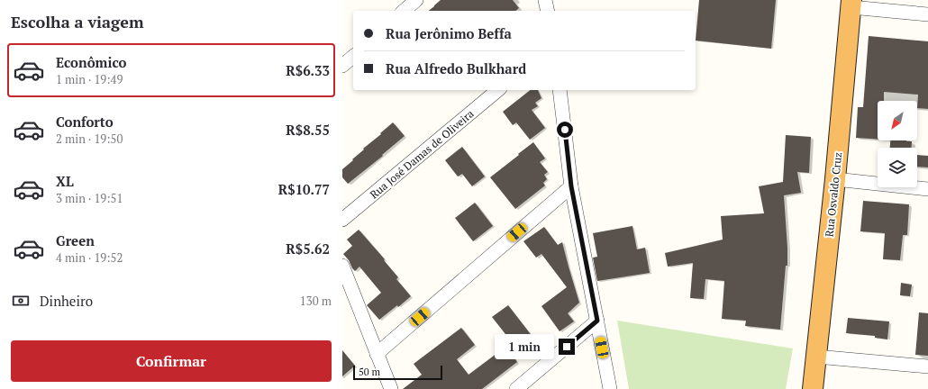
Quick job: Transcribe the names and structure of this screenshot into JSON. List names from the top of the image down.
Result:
{
  "streets": {
    "highway": ["Rua Osvaldo Cruz"],
    "street": ["Rua José Damas de Oliveira"]
  },
  "scale_bar": "50 m",
  "north": "bottom left",
  "page": {
    "heading": "Escolha a viagem",
    "banner": ["Rua Jerônimo Beffa", "Rua Alfredo Bulkhard"],
    "list": [
      {
        "name": "Econômico",
        "note": "1 min · 19:49",
        "value": "R$6.33"
      },
      {
        "name": "Conforto",
        "note": "2 min · 19:50",
        "value": "R$8.55"
      },
      {
        "name": "XL",
        "note": "3 min · 19:51",
        "value": "R$10.77"
      },
      {
        "name": "Green",
        "note": "4 min · 19:52",
        "value": "R$5.62"
      }
    ],
    "pay": ["Dinheiro", "130 m"],
    "buttons": "Confirmar",
    "bubble": "1 min",
    "scale": "50 m"
  }
}
